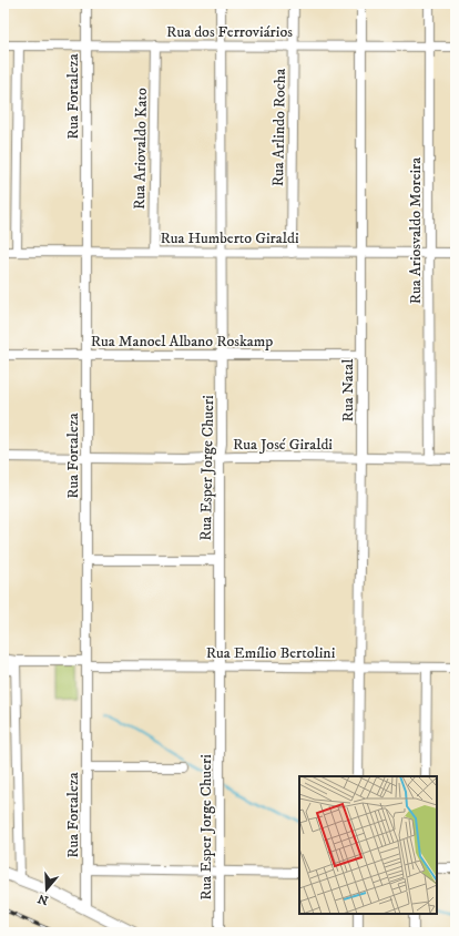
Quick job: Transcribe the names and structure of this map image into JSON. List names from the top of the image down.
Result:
{
  "streets": {
    "street": [
      "Rua dos Ferroviários",
      "Rua Fortaleza",
      "Rua Arlindo Rocha",
      "Rua Ariovaldo Kato",
      "Rua Ariosvaldo Moreira",
      "Rua Humberto Giraldi",
      "Rua Manoel Albano Roskamp",
      "Rua Natal",
      "Rua José Giraldi",
      "Rua Esper Jorge Chueri",
      "Rua Emílio Bertolini"
    ]
  },
  "crossings": [
    ["Rua dos Ferroviários", "Rua Fortaleza"],
    ["Rua dos Ferroviários", "Rua Arlindo Rocha"],
    ["Rua dos Ferroviários", "Rua Ariovaldo Kato"],
    ["Rua dos Ferroviários", "Rua Ariosvaldo Moreira"],
    ["Rua dos Ferroviários", "Rua Natal"],
    ["Rua dos Ferroviários", "Rua Esper Jorge Chueri"],
    ["Rua Fortaleza", "Rua Humberto Giraldi"],
    ["Rua Fortaleza", "Rua Manoel Albano Roskamp"],
    ["Rua Fortaleza", "Rua José Giraldi"],
    ["Rua Fortaleza", "Rua Emílio Bertolini"],
    ["Rua Arlindo Rocha", "Rua Humberto Giraldi"],
    ["Rua Ariovaldo Kato", "Rua Humberto Giraldi"],
    ["Rua Ariosvaldo Moreira", "Rua Humberto Giraldi"],
    ["Rua Ariosvaldo Moreira", "Rua José Giraldi"],
    ["Rua Humberto Giraldi", "Rua Natal"],
    ["Rua Humberto Giraldi", "Rua Esper Jorge Chueri"],
    ["Rua Manoel Albano Roskamp", "Rua Natal"],
    ["Rua Manoel Albano Roskamp", "Rua Esper Jorge Chueri"],
    ["Rua Natal", "Rua José Giraldi"],
    ["Rua Natal", "Rua Emílio Bertolini"],
    ["Rua José Giraldi", "Rua Esper Jorge Chueri"],
    ["Rua Esper Jorge Chueri", "Rua Emílio Bertolini"]
  ],
  "north": "bottom"
}
